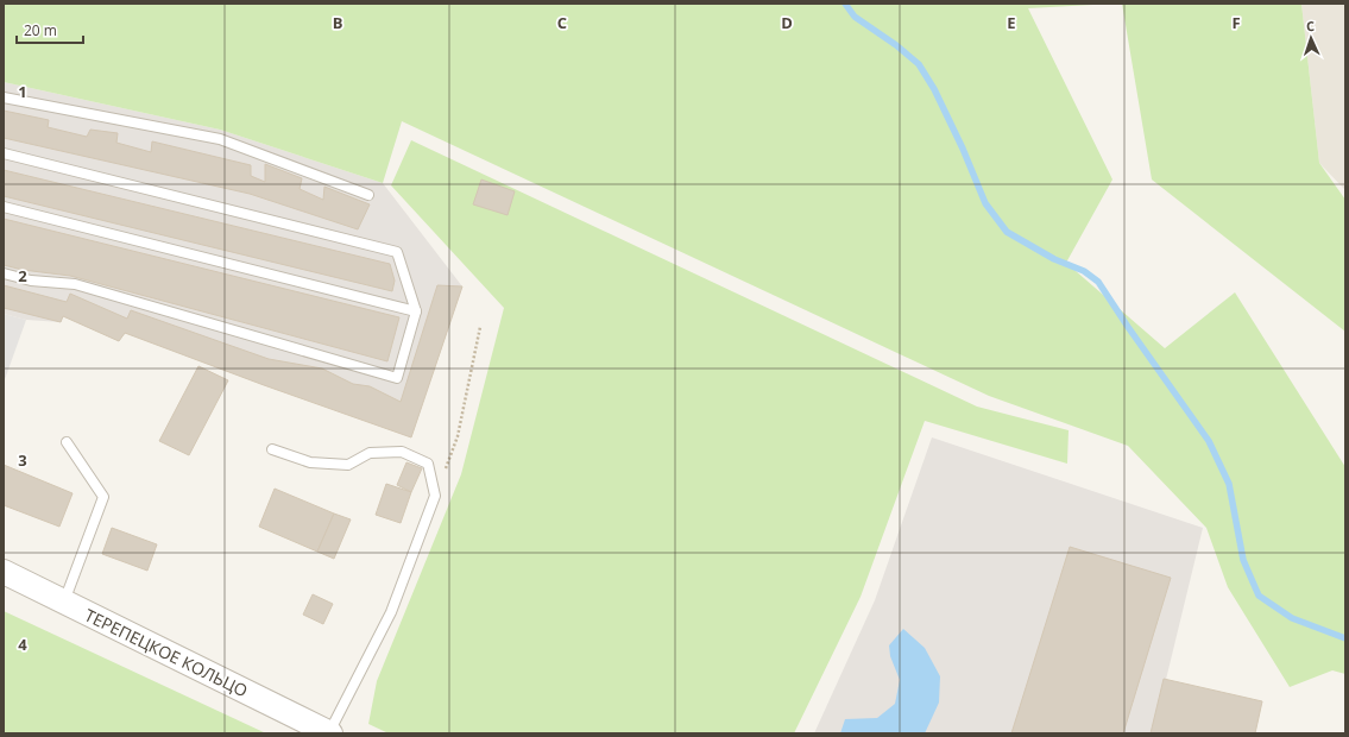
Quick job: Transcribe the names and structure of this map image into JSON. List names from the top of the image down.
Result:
{
  "streets": {
    "street": ["ТЕРЕПЕЦКОЕ КОЛЬЦО"]
  },
  "scale_bar": "20 m",
  "north": "top",
  "grid": {
    "columns": [
      "B",
      "C",
      "D",
      "E",
      "F"
    ],
    "rows": [
      "1",
      "2",
      "3",
      "4"
    ]
  }
}
